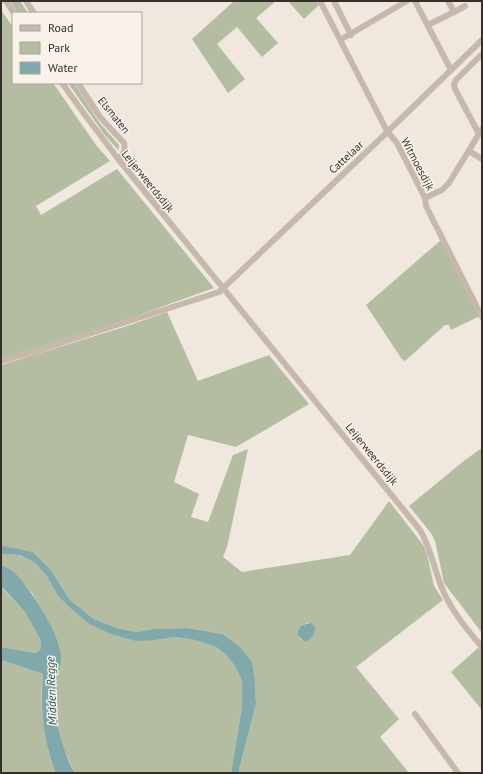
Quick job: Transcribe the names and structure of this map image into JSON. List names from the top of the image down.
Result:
{
  "streets": {
    "street": [
      "Elsmaten",
      "Cattelaar",
      "Witmoesdijk",
      "Leijerweerdsdijk"
    ]
  },
  "crossings": [
    ["Elsmaten", "Leijerweerdsdijk"],
    ["Cattelaar", "Witmoesdijk"],
    ["Cattelaar", "Leijerweerdsdijk"]
  ],
  "water": ["Midden Regge"],
  "legend": ["Road", "Park", "Water"]
}
